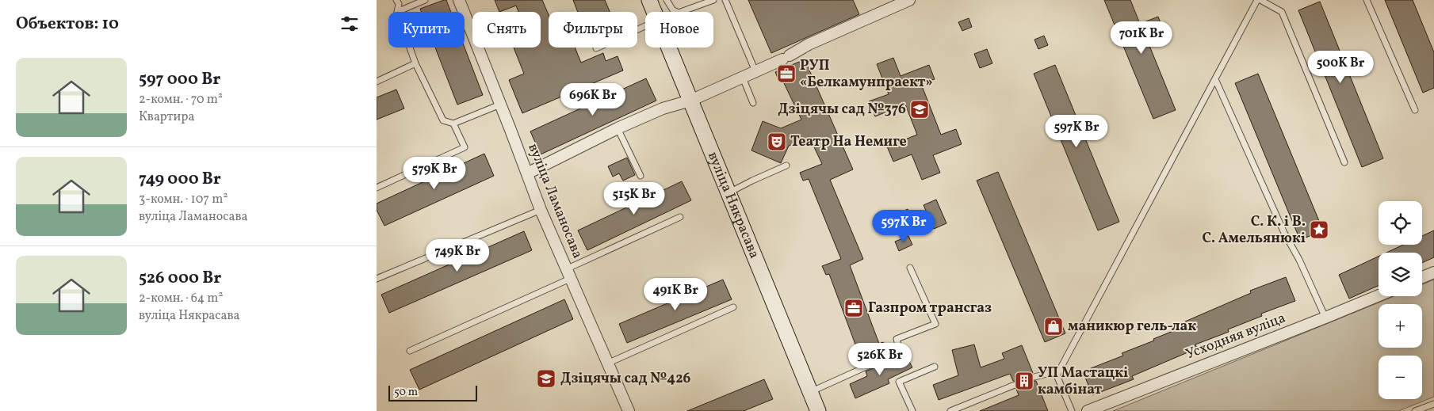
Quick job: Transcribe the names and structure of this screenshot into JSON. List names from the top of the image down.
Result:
{
  "streets": {
    "main road": ["вуліца Някрасава"],
    "street": ["вуліца Ламаносава", "Усходняя вуліца"]
  },
  "places": {
    "office": ["РУП «Белкамунпраект»", "Газпром трансгаз"],
    "school or university": ["Дзіцячы сад №376", "Дзіцячы сад №426"],
    "theatre": ["Театр На Немиге"],
    "place": ["С. К. і В. С. Амельянюкі"],
    "shop": ["маникюр гель-лак"],
    "building": ["УП Мастацкі камбінат"]
  },
  "scale_bar": "50 m",
  "page": {
    "heading": "Объектов: 10",
    "chip": [
      "Купить",
      "Снять",
      "Фильтры",
      "Новое"
    ],
    "price": [
      "701K Br",
      "500K Br",
      "696K Br",
      "597K Br",
      "579K Br",
      "515K Br",
      "597K Br",
      "749K Br",
      "491K Br",
      "526K Br"
    ],
    "list": [
      {
        "name": "597 000 Br",
        "note": "2-комн. · 70 m² · Квартира"
      },
      {
        "name": "749 000 Br",
        "note": "3-комн. · 107 m² · вуліца Ламаносава"
      },
      {
        "name": "526 000 Br",
        "note": "2-комн. · 64 m² · вуліца Някрасава"
      }
    ],
    "map_buttons": ["+", "−"],
    "scale": "50 m"
  }
}
